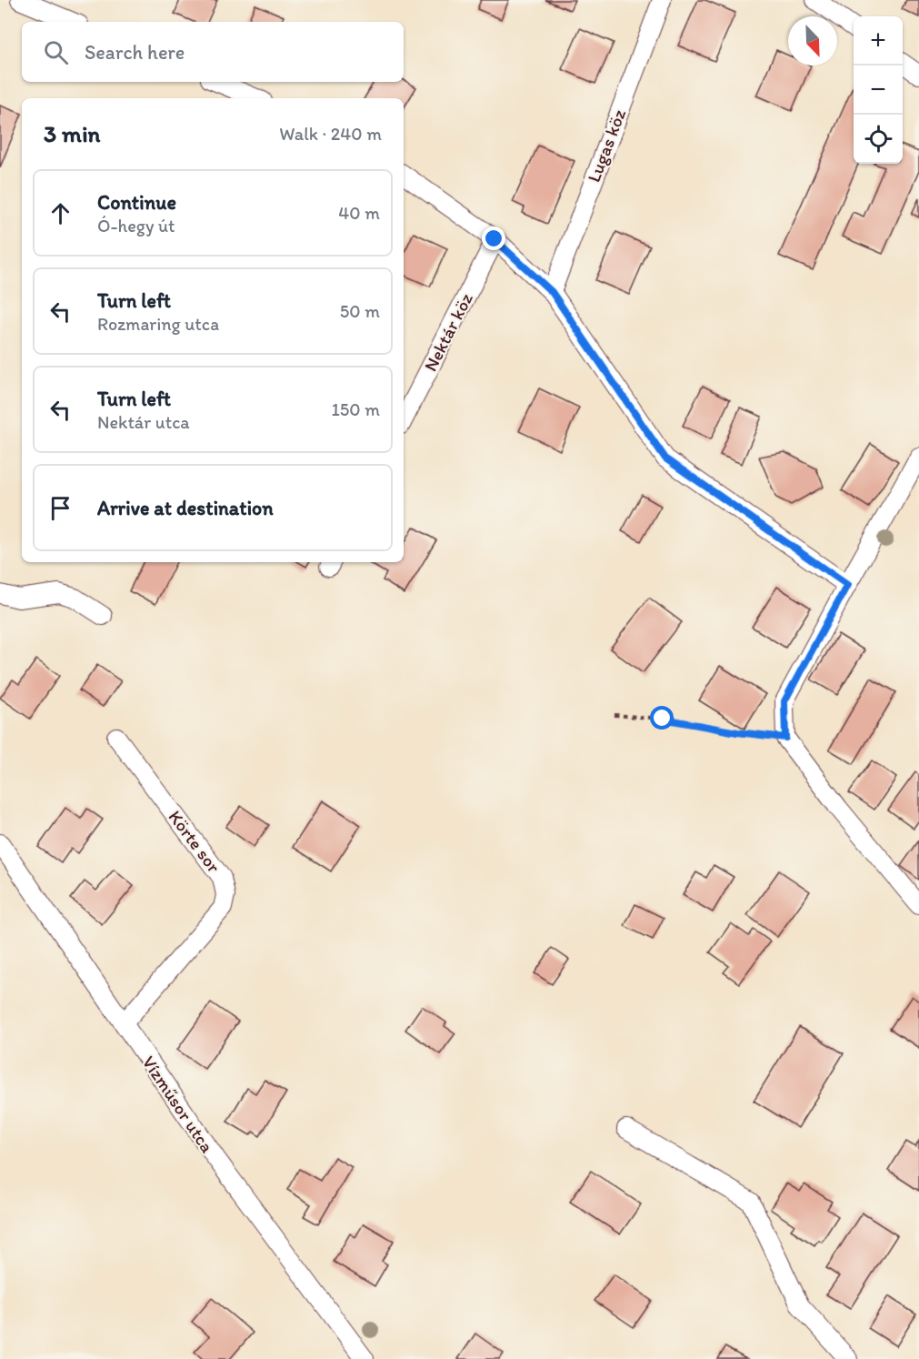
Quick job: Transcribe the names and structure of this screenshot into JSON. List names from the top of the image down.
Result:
{
  "streets": {
    "street": [
      "Lugas köz",
      "Nektár köz",
      "Körte sor",
      "Vízműsor utca"
    ]
  },
  "crossings": [
    ["Körte sor", "Vízműsor utca"]
  ],
  "north": "bottom right",
  "page": {
    "map_buttons": ["+", "−"],
    "search": "Search here",
    "heading": ["3 min", "Walk · 240 m"],
    "list": [
      ["Continue", "Ó-hegy út", "40 m"],
      ["Turn left", "Rozmaring utca", "50 m"],
      ["Turn left", "Nektár utca", "150 m"],
      "Arrive at destination"
    ]
  }
}
